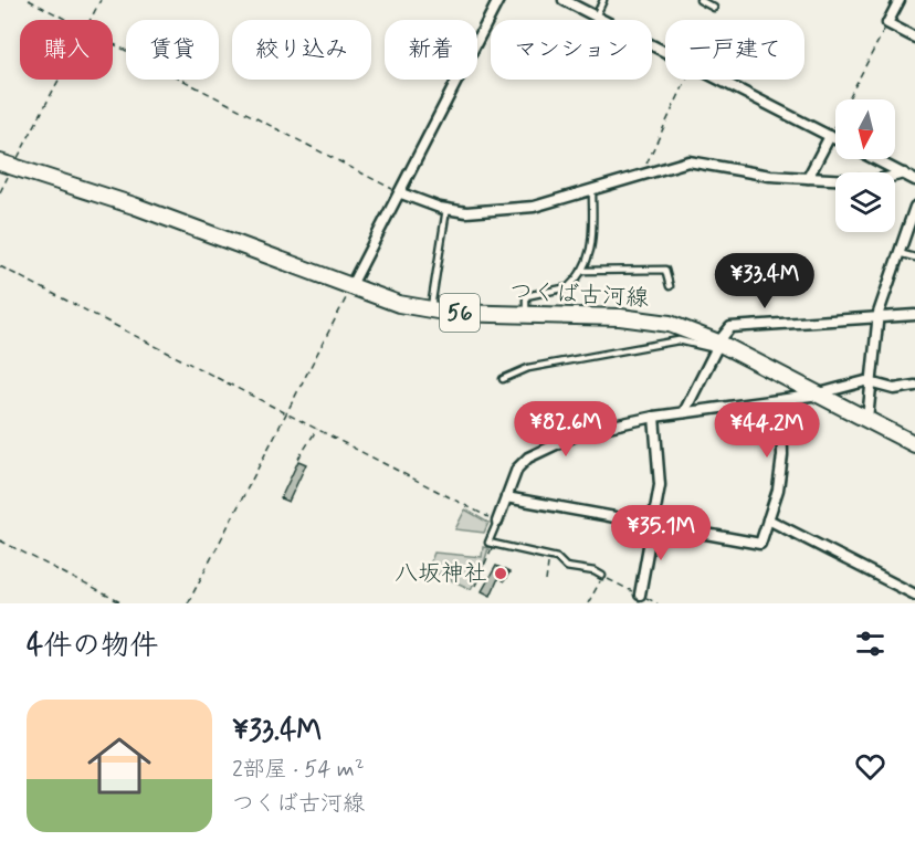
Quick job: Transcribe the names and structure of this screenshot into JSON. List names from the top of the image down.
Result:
{
  "streets": {
    "main road": ["つくば古河線", "56"]
  },
  "places": ["八坂神社"],
  "north": "bottom",
  "page": {
    "chip": [
      "購入",
      "賃貸",
      "絞り込み",
      "新着",
      "マンション",
      "一戸建て"
    ],
    "price": [
      "¥33.4M",
      "¥82.6M",
      "¥44.2M",
      "¥35.1M"
    ],
    "heading": "4件の物件",
    "list": [
      {
        "name": "¥33.4M",
        "note": "2部屋 · 54 m² · つくば古河線"
      }
    ]
  }
}
